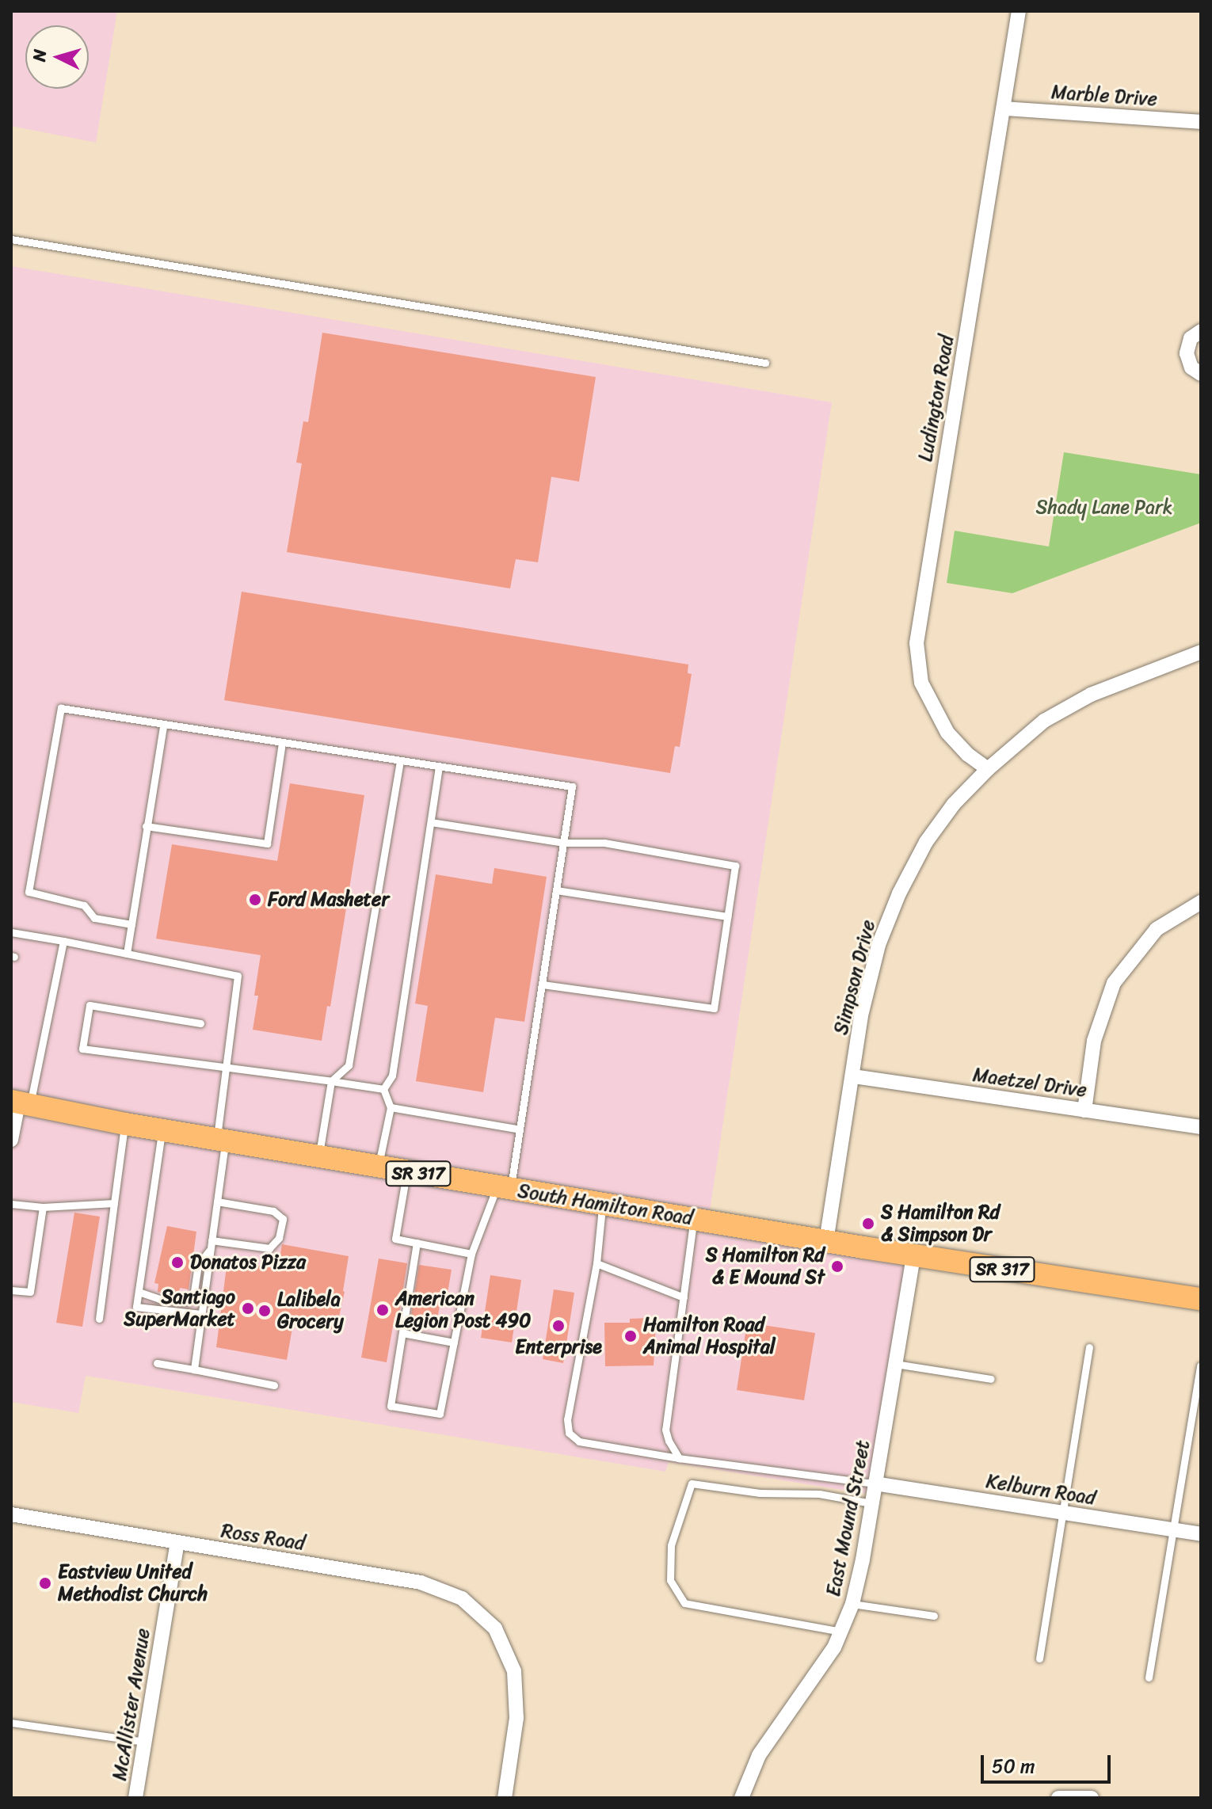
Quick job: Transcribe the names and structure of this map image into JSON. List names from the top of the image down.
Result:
{
  "streets": {
    "main road": ["SR 317", "South Hamilton Road"],
    "street": [
      "Marble Drive",
      "Ludington Road",
      "Simpson Drive",
      "Maetzel Drive",
      "Kelburn Road",
      "East Mound Street",
      "Ross Road",
      "McAllister Avenue"
    ]
  },
  "crossings": [
    ["Marble Drive", "Ludington Road"],
    ["Ludington Road", "Simpson Drive"],
    ["Simpson Drive", "Maetzel Drive"],
    ["Simpson Drive", "South Hamilton Road"],
    ["South Hamilton Road", "East Mound Street"],
    ["Kelburn Road", "East Mound Street"],
    ["Ross Road", "McAllister Avenue"]
  ],
  "parks": ["Shady Lane Park"],
  "places": [
    "Ford Masheter",
    "S Hamilton Rd & Simpson Dr",
    "Donatos Pizza",
    "S Hamilton Rd & E Mound St",
    "Santiago SuperMarket",
    "American Legion Post 490",
    "Lalibela Grocery",
    "Enterprise",
    "Hamilton Road Animal Hospital",
    "Eastview United Methodist Church"
  ],
  "scale_bar": "50 m",
  "north": "left"
}
